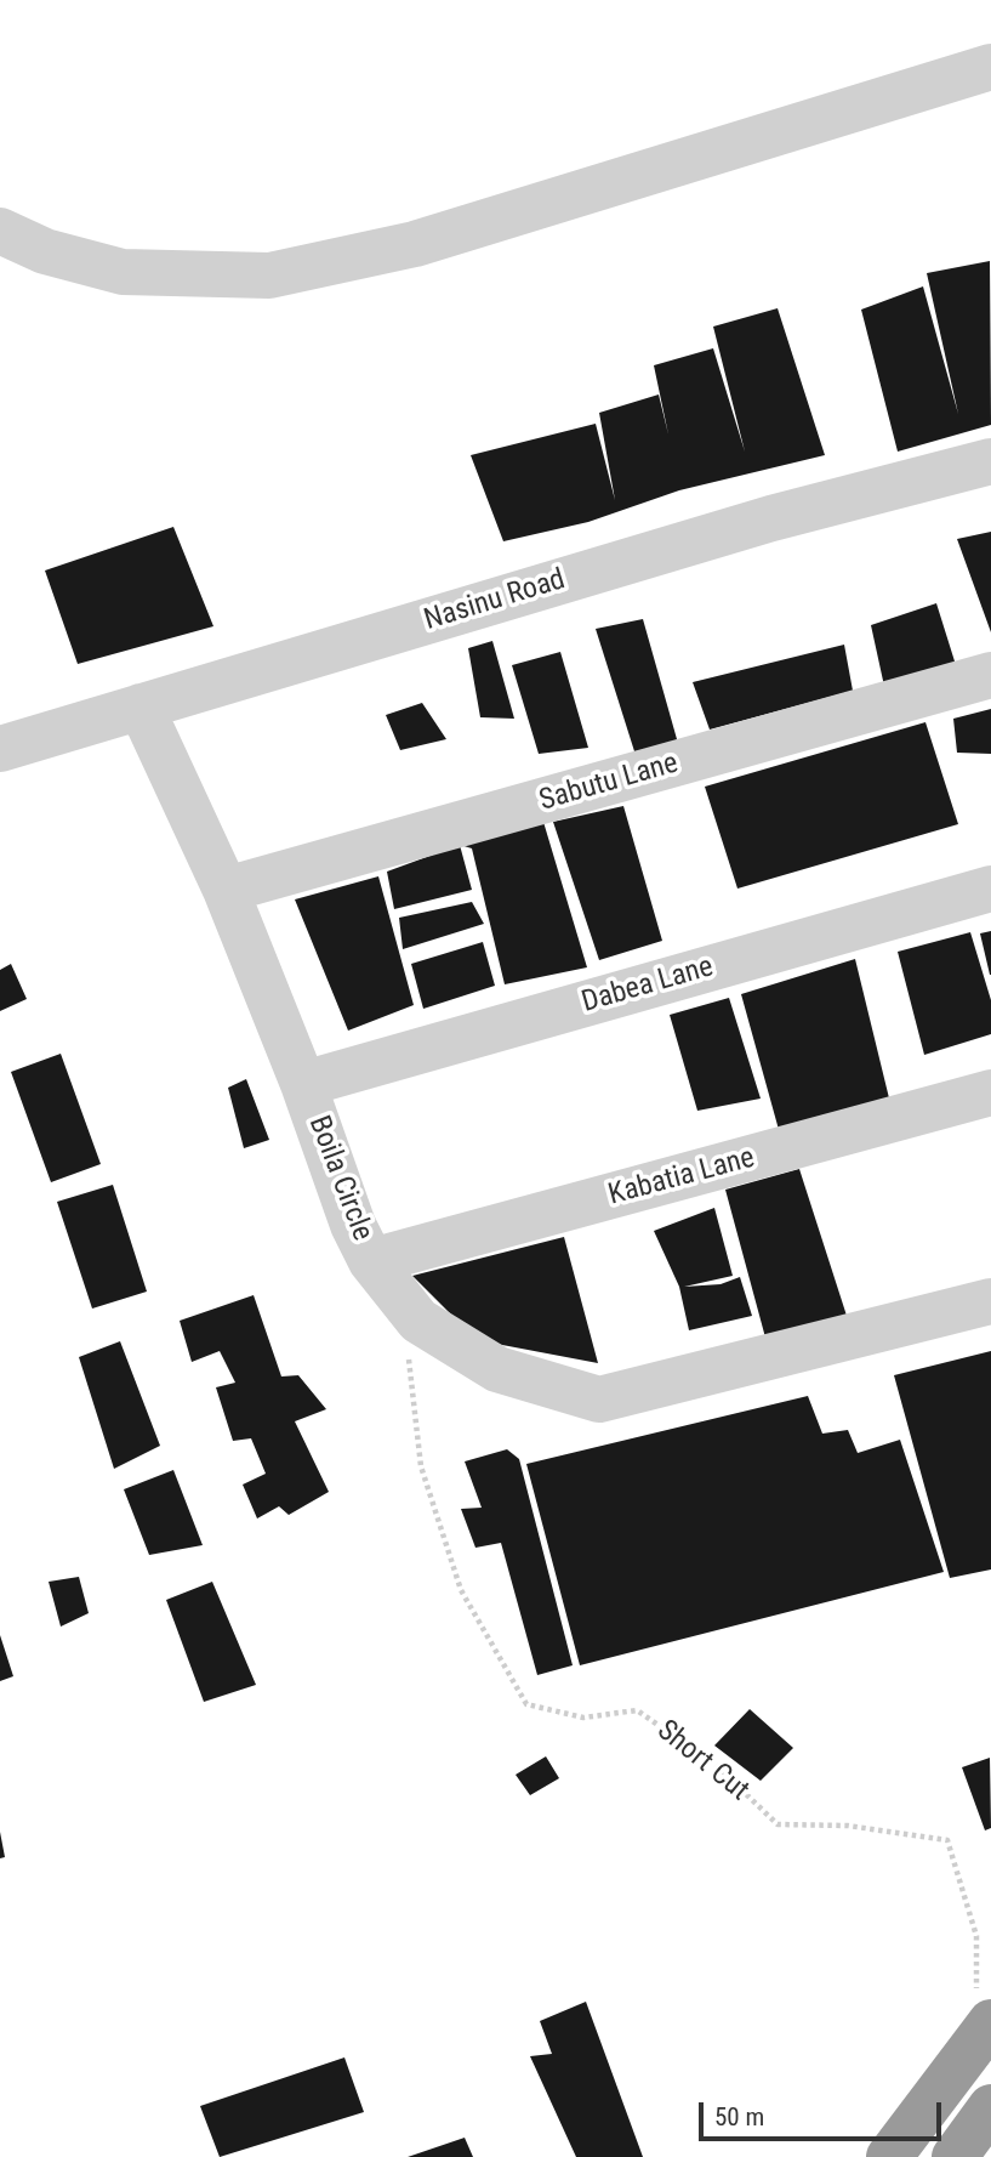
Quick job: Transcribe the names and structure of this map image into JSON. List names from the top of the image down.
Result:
{
  "streets": {
    "street": [
      "Nasinu Road",
      "Sabutu Lane",
      "Dabea Lane",
      "Kabatia Lane",
      "Boila Circle"
    ],
    "path": ["Short Cut"]
  },
  "crossings": [
    ["Nasinu Road", "Boila Circle"],
    ["Sabutu Lane", "Boila Circle"],
    ["Dabea Lane", "Boila Circle"],
    ["Kabatia Lane", "Boila Circle"],
    ["Boila Circle", "Short Cut"]
  ],
  "scale_bar": "50 m"
}
